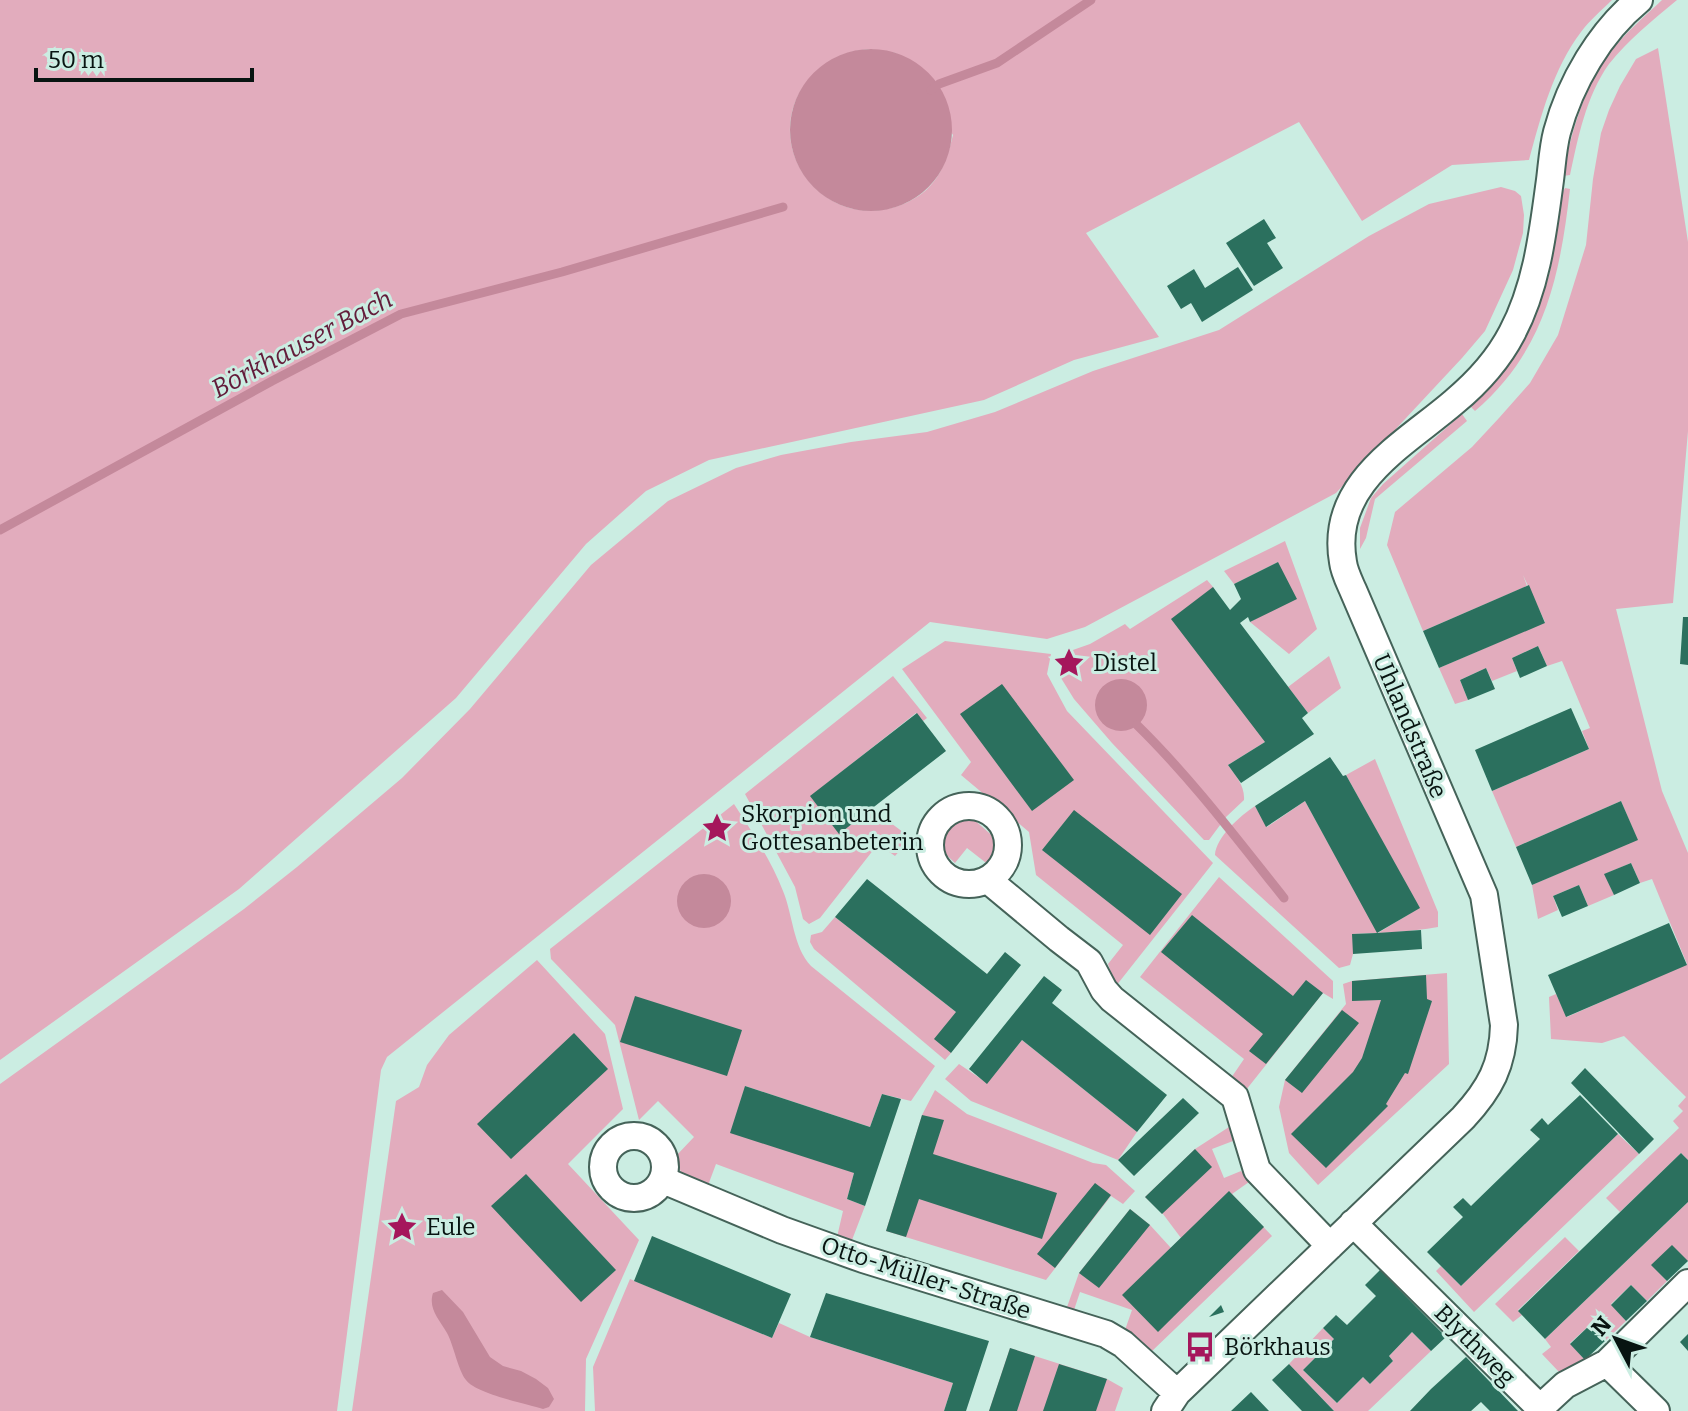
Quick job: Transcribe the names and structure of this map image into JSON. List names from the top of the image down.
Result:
{
  "streets": {
    "street": ["Uhlandstraße", "Otto-Müller-Straße", "Blythweg"]
  },
  "crossings": [
    ["Uhlandstraße", "Otto-Müller-Straße"],
    ["Uhlandstraße", "Blythweg"]
  ],
  "water": ["Börkhauser Bach"],
  "places": {
    "place": ["Distel", "Skorpion und Gottesanbeterin", "Eule"],
    "bus stop": ["Börkhaus"]
  },
  "scale_bar": "50 m",
  "north": "top left"
}
